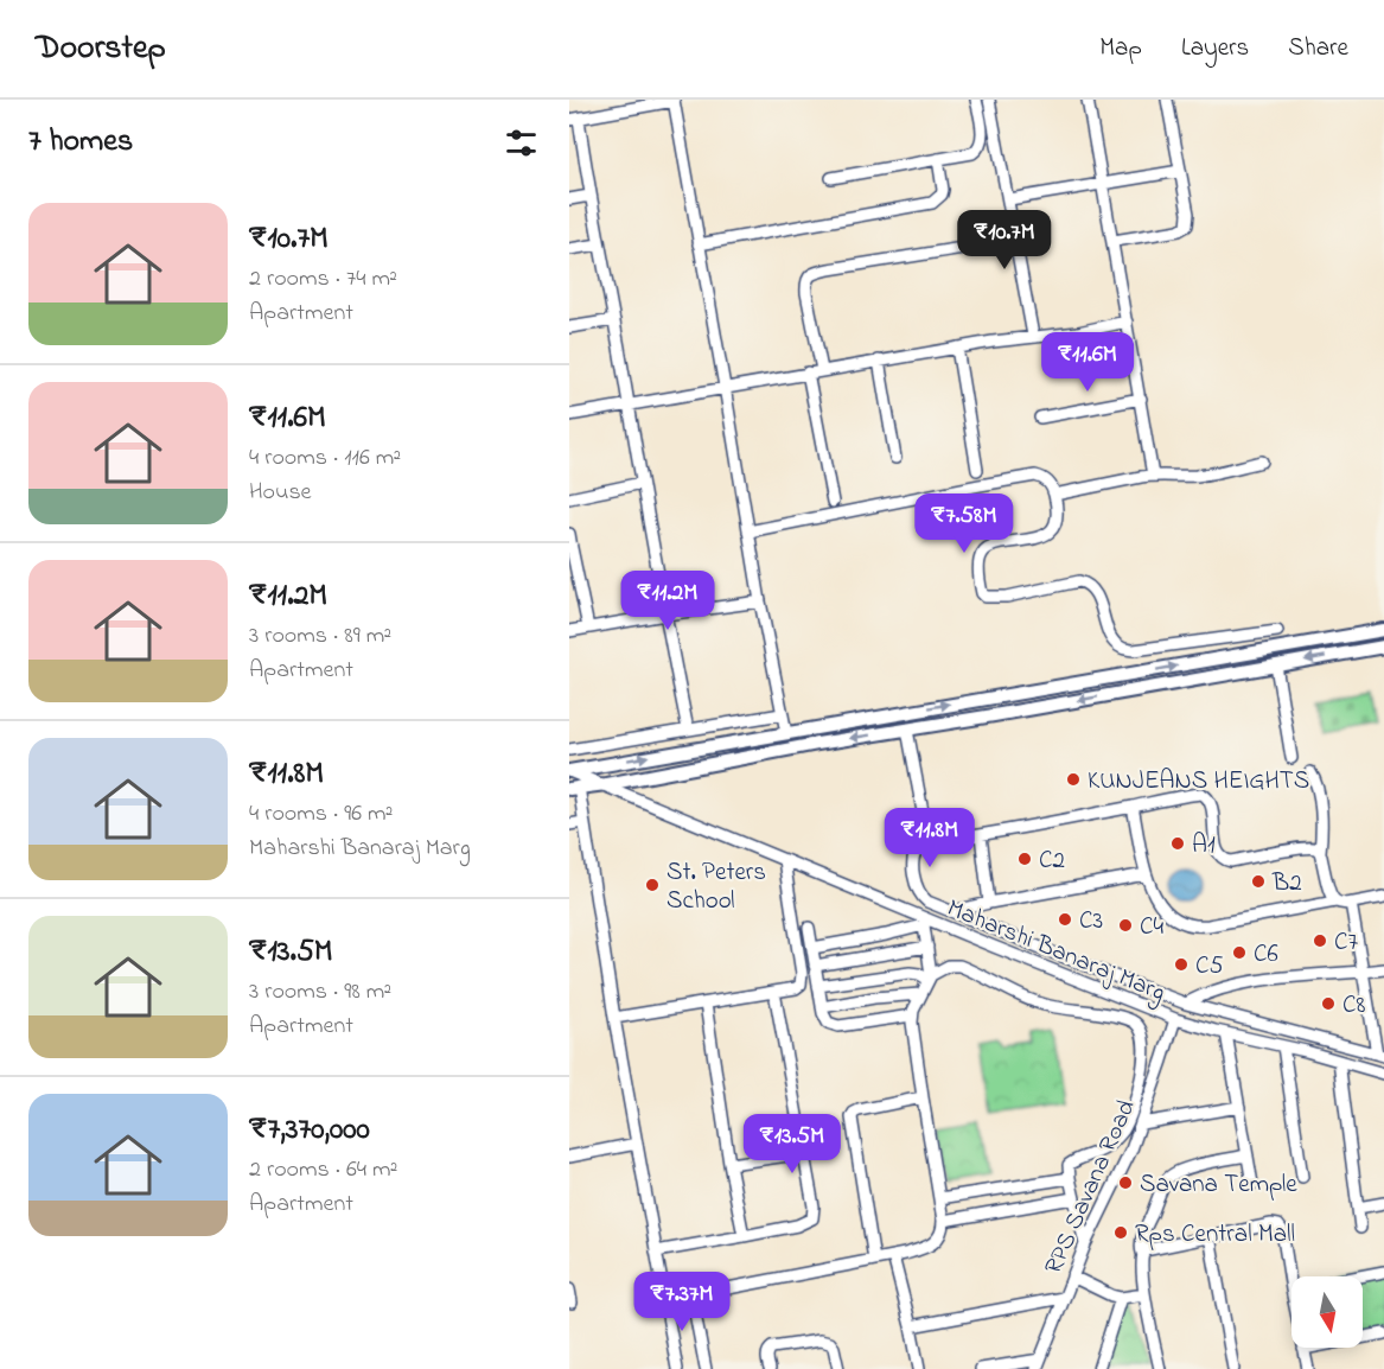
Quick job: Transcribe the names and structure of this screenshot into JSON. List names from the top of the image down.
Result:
{
  "streets": {
    "street": ["Maharshi Banaraj Marg", "RPS Savana Road"]
  },
  "crossings": [
    ["Maharshi Banaraj Marg", "RPS Savana Road"]
  ],
  "places": [
    "KUNJEANS HEIGHTS",
    "A1",
    "C2",
    "B2",
    "St. Peters School",
    "C3",
    "C4",
    "C7",
    "C6",
    "C5",
    "C8",
    "Savana Temple",
    "Rps Central Mall"
  ],
  "north": "bottom",
  "page": {
    "header": "Doorstep",
    "nav": ["Map", "Layers", "Share"],
    "heading": "7 homes",
    "list": [
      {
        "name": "₹10.7M",
        "note": "2 rooms · 74 m² · Apartment"
      },
      {
        "name": "₹11.6M",
        "note": "4 rooms · 116 m² · House"
      },
      {
        "name": "₹11.2M",
        "note": "3 rooms · 89 m² · Apartment"
      },
      {
        "name": "₹11.8M",
        "note": "4 rooms · 96 m² · Maharshi Banaraj Marg"
      },
      {
        "name": "₹13.5M",
        "note": "3 rooms · 98 m² · Apartment"
      },
      {
        "name": "₹7,370,000",
        "note": "2 rooms · 64 m² · Apartment"
      }
    ],
    "price": [
      "₹10.7M",
      "₹11.6M",
      "₹7.58M",
      "₹11.2M",
      "₹11.8M",
      "₹13.5M",
      "₹7.37M"
    ]
  }
}
